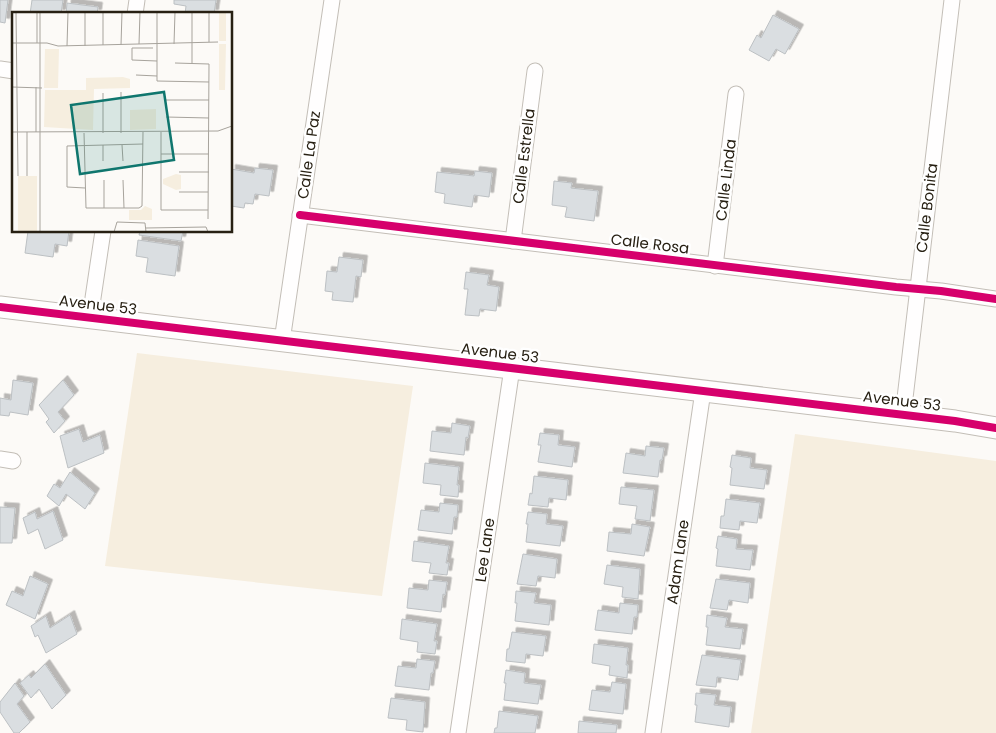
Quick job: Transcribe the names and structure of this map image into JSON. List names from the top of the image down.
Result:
{
  "streets": {
    "street": [
      "Calle La Paz",
      "Calle Estrella",
      "Calle Linda",
      "Calle Bonita",
      "Calle Rosa",
      "Avenue 53",
      "Lee Lane",
      "Adam Lane"
    ]
  },
  "crossings": [
    ["Calle La Paz", "Calle Rosa"],
    ["Calle La Paz", "Avenue 53"],
    ["Calle Estrella", "Calle Rosa"],
    ["Calle Linda", "Calle Rosa"],
    ["Calle Bonita", "Calle Rosa"],
    ["Calle Bonita", "Avenue 53"],
    ["Avenue 53", "Lee Lane"],
    ["Avenue 53", "Adam Lane"]
  ]
}
